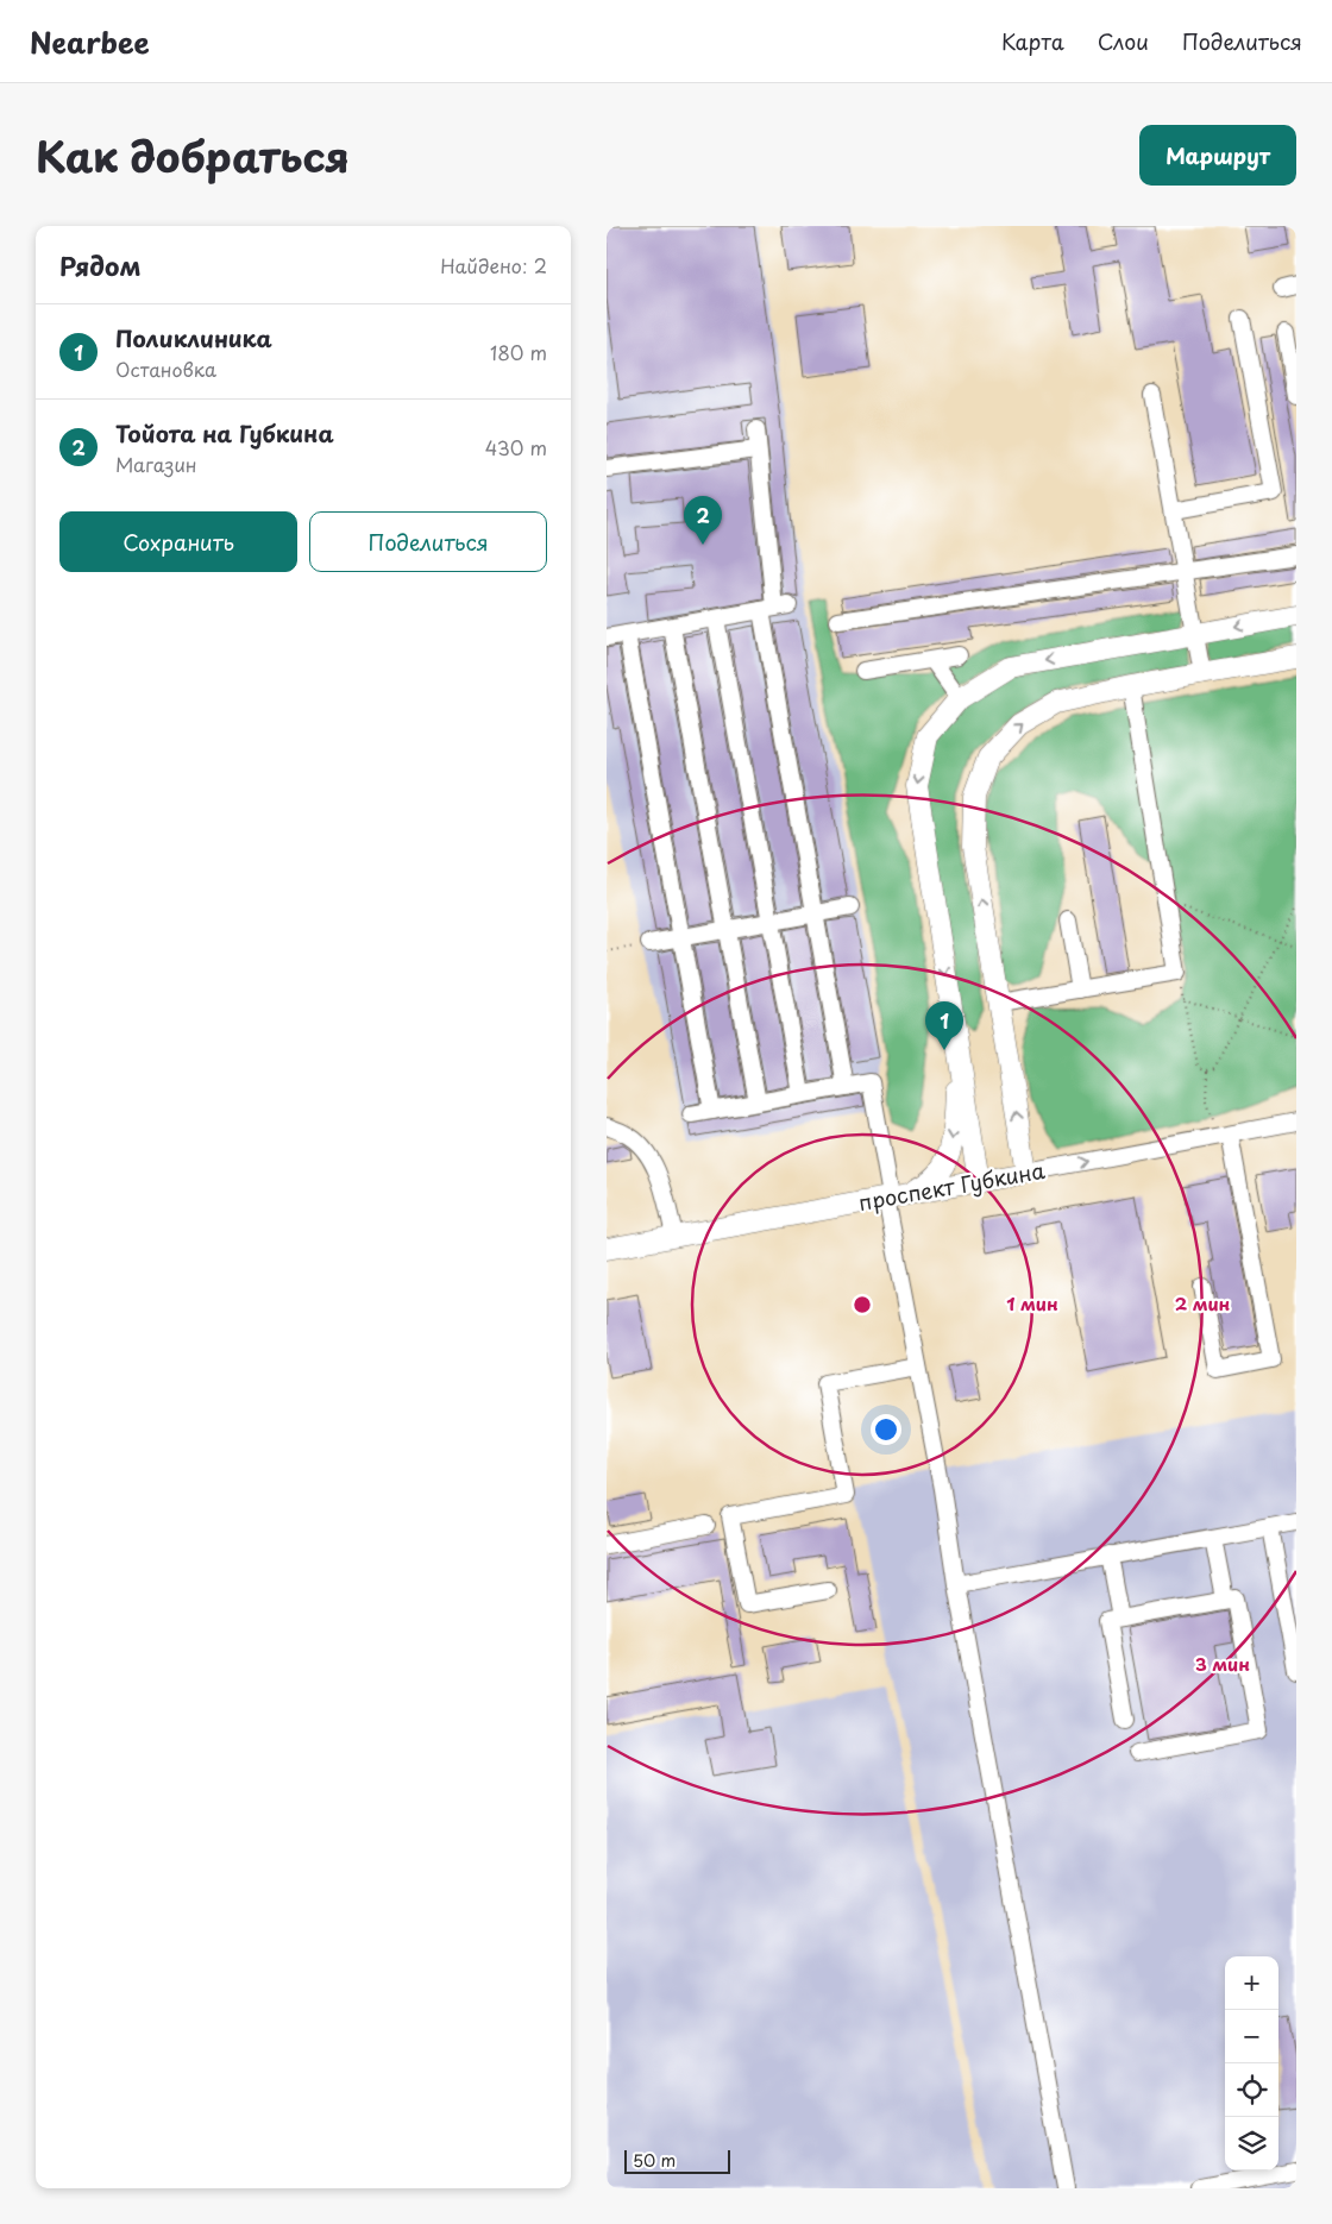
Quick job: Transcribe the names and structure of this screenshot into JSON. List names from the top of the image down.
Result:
{
  "streets": {
    "main road": ["проспект Губкина"]
  },
  "scale_bar": "50 m",
  "page": {
    "header": "Nearbee",
    "nav": ["Карта", "Слои", "Поделиться"],
    "title": "Как добраться",
    "buttons": [
      "Маршрут",
      ["Сохранить", "Поделиться"]
    ],
    "heading": ["Рядом", "Найдено: 2"],
    "list": [
      {
        "mark": "1",
        "name": "Поликлиника",
        "note": "Остановка",
        "value": "180 m"
      },
      {
        "mark": "2",
        "name": "Тойота на Губкина",
        "note": "Магазин",
        "value": "430 m"
      }
    ],
    "pins": ["2", "1"],
    "map_buttons": ["+", "−"],
    "scale": "50 m"
  },
  "rings": ["1 мин", "2 мин", "3 мин"]
}
